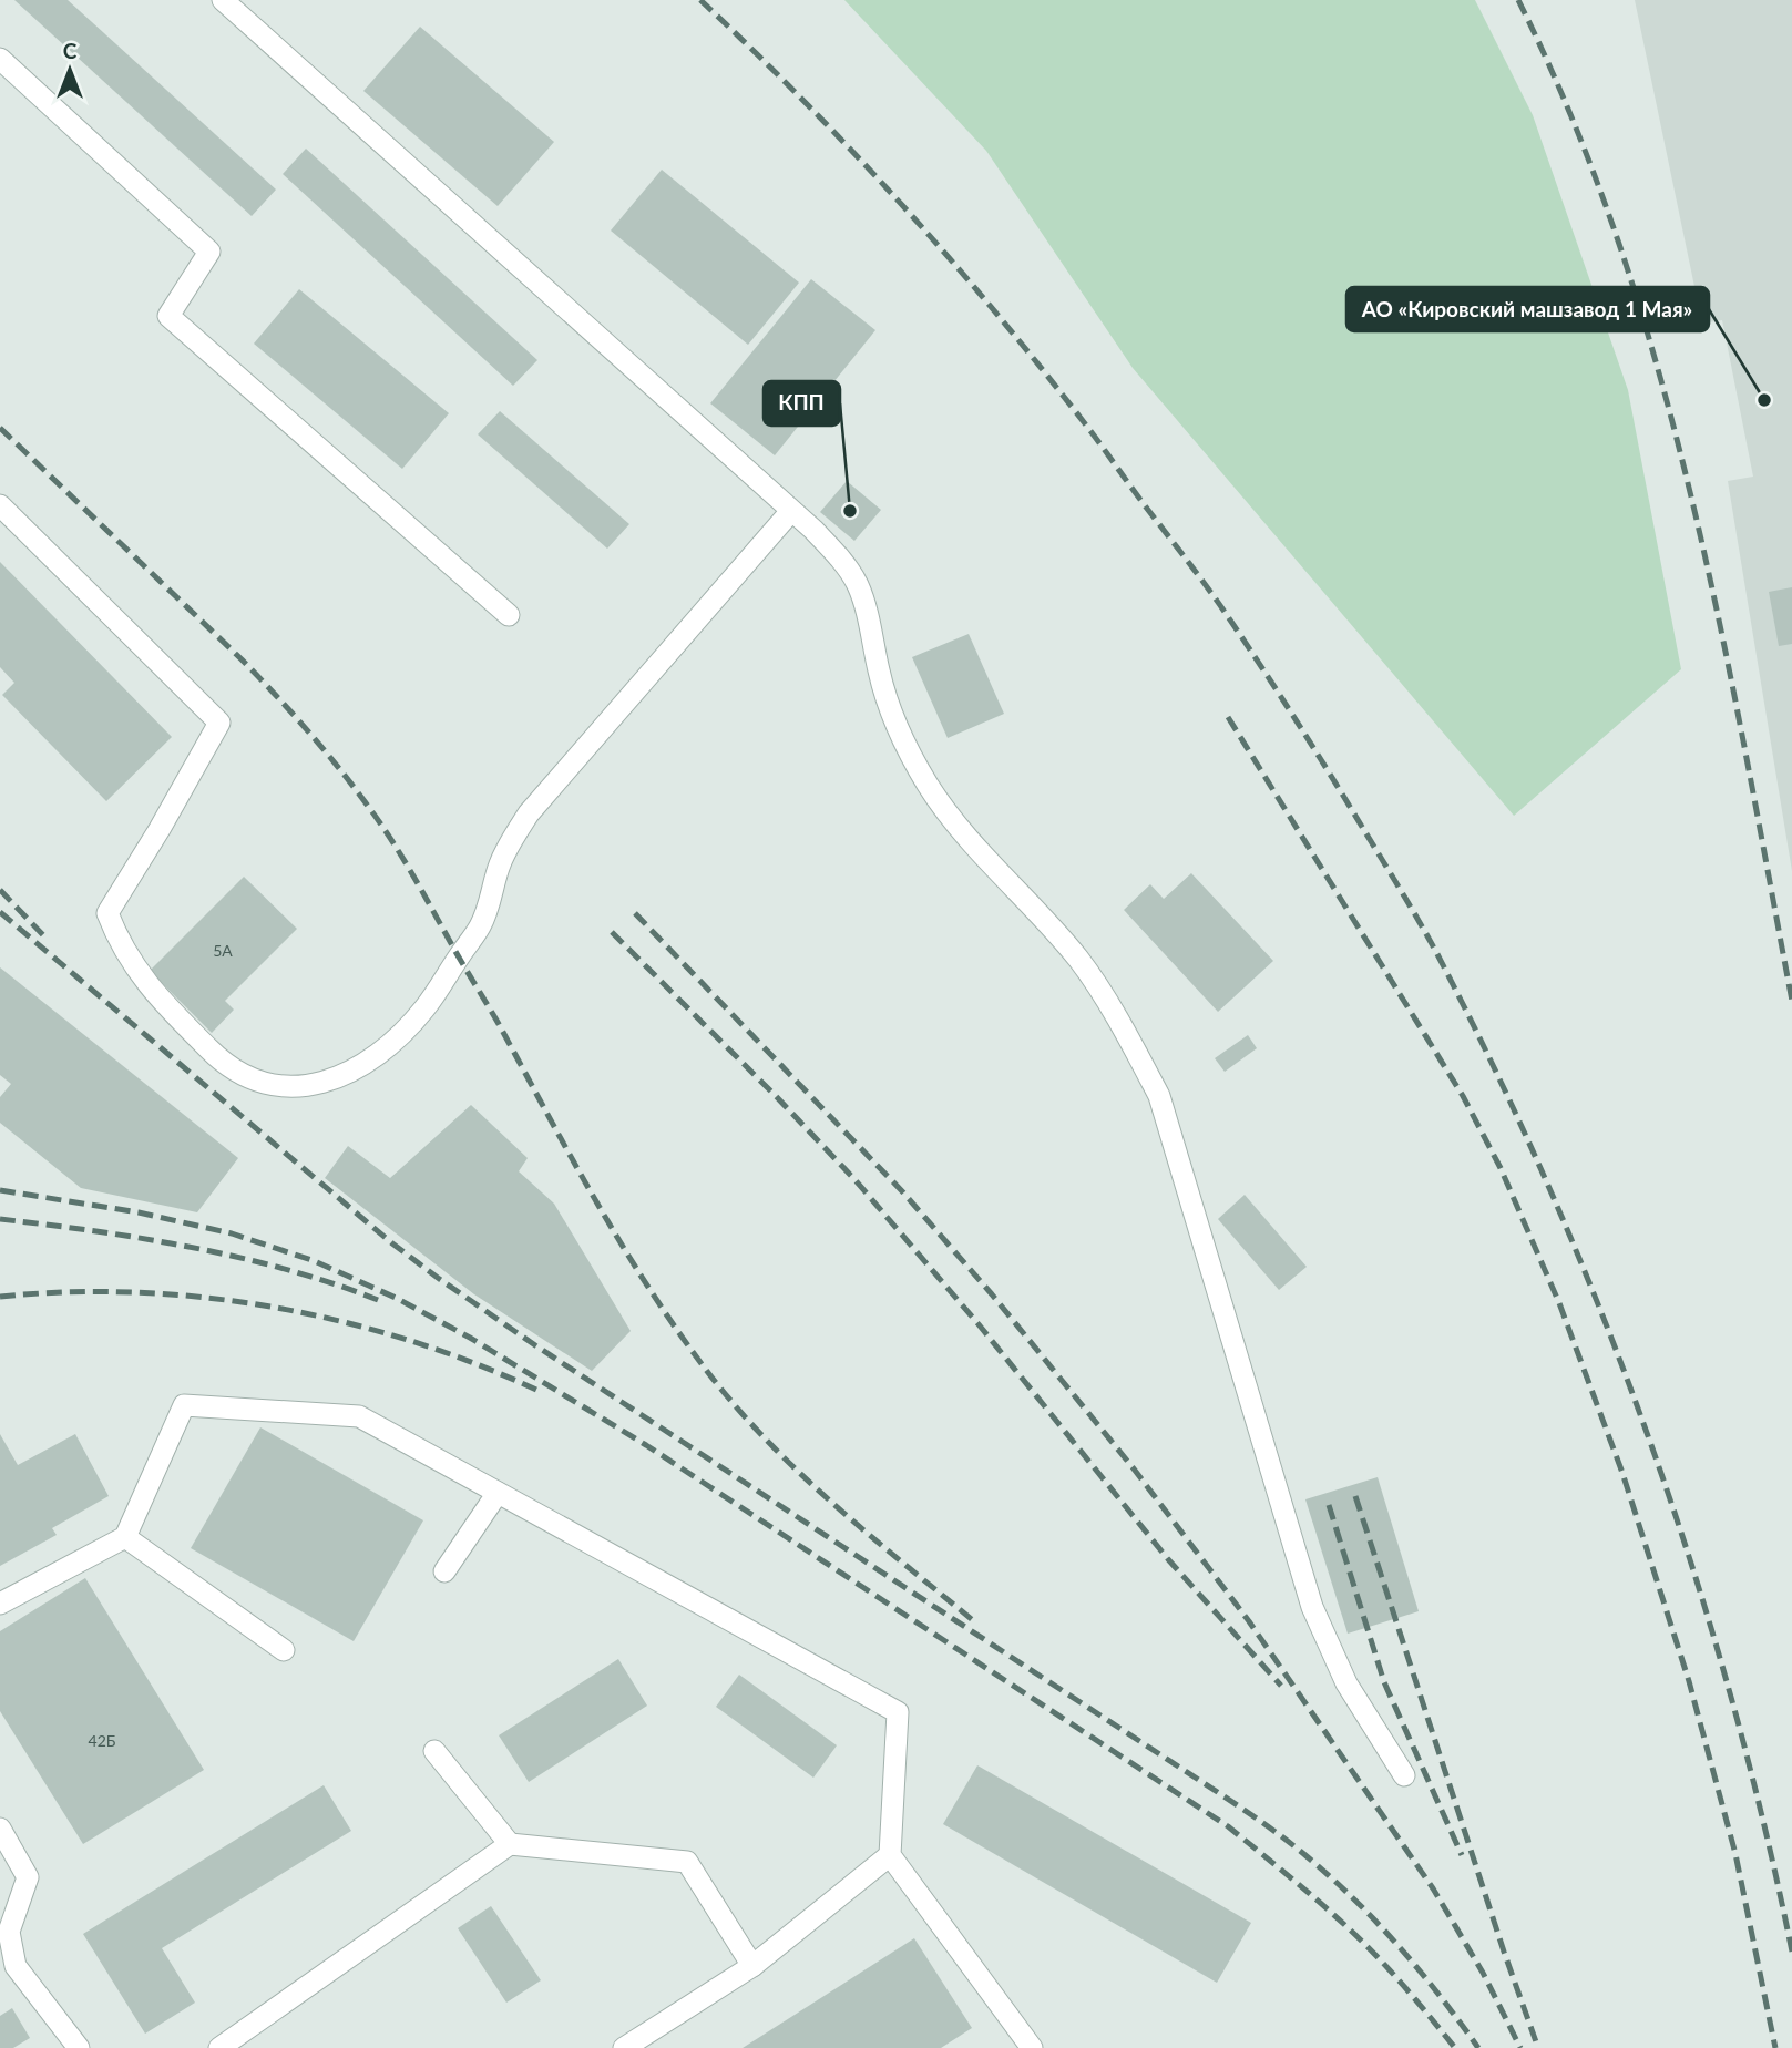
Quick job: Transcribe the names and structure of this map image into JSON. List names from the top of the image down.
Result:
{
  "places": ["АО «Кировский машзавод 1 Мая»", "КПП"],
  "house_numbers": ["5А", "42Б"],
  "north": "top"
}
